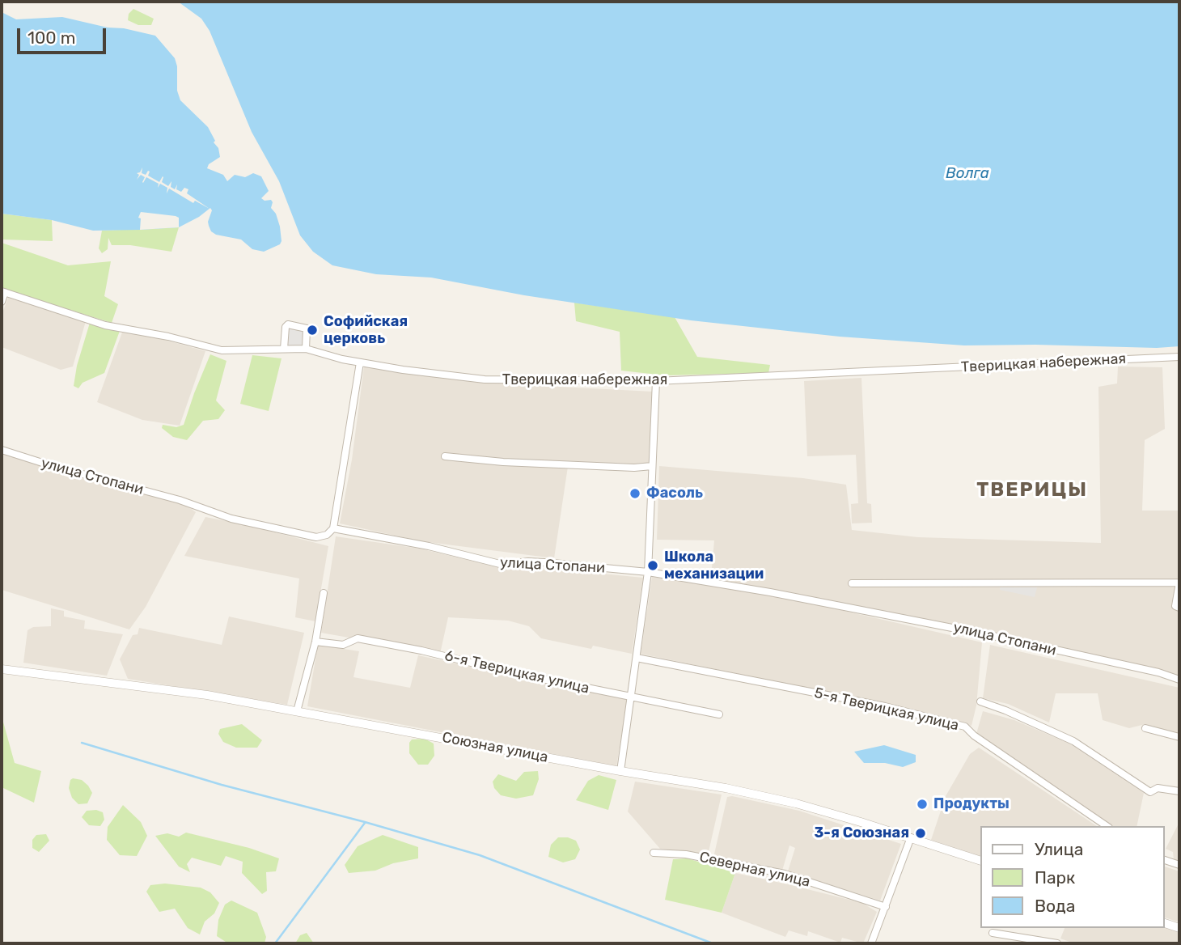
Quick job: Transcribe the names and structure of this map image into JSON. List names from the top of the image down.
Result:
{
  "streets": {
    "street": [
      "Тверицкая набережная",
      "улица Стопани",
      "6-я Тверицкая улица",
      "5-я Тверицкая улица",
      "Союзная улица",
      "Северная улица"
    ]
  },
  "districts": ["ТВЕРИЦЫ"],
  "water": ["Волга"],
  "places": [
    "Софийская церковь",
    "Фасоль",
    "Школа механизации",
    "Продукты",
    "3-я Союзная"
  ],
  "legend": ["Улица", "Парк", "Вода"],
  "scale_bar": "100 m"
}
